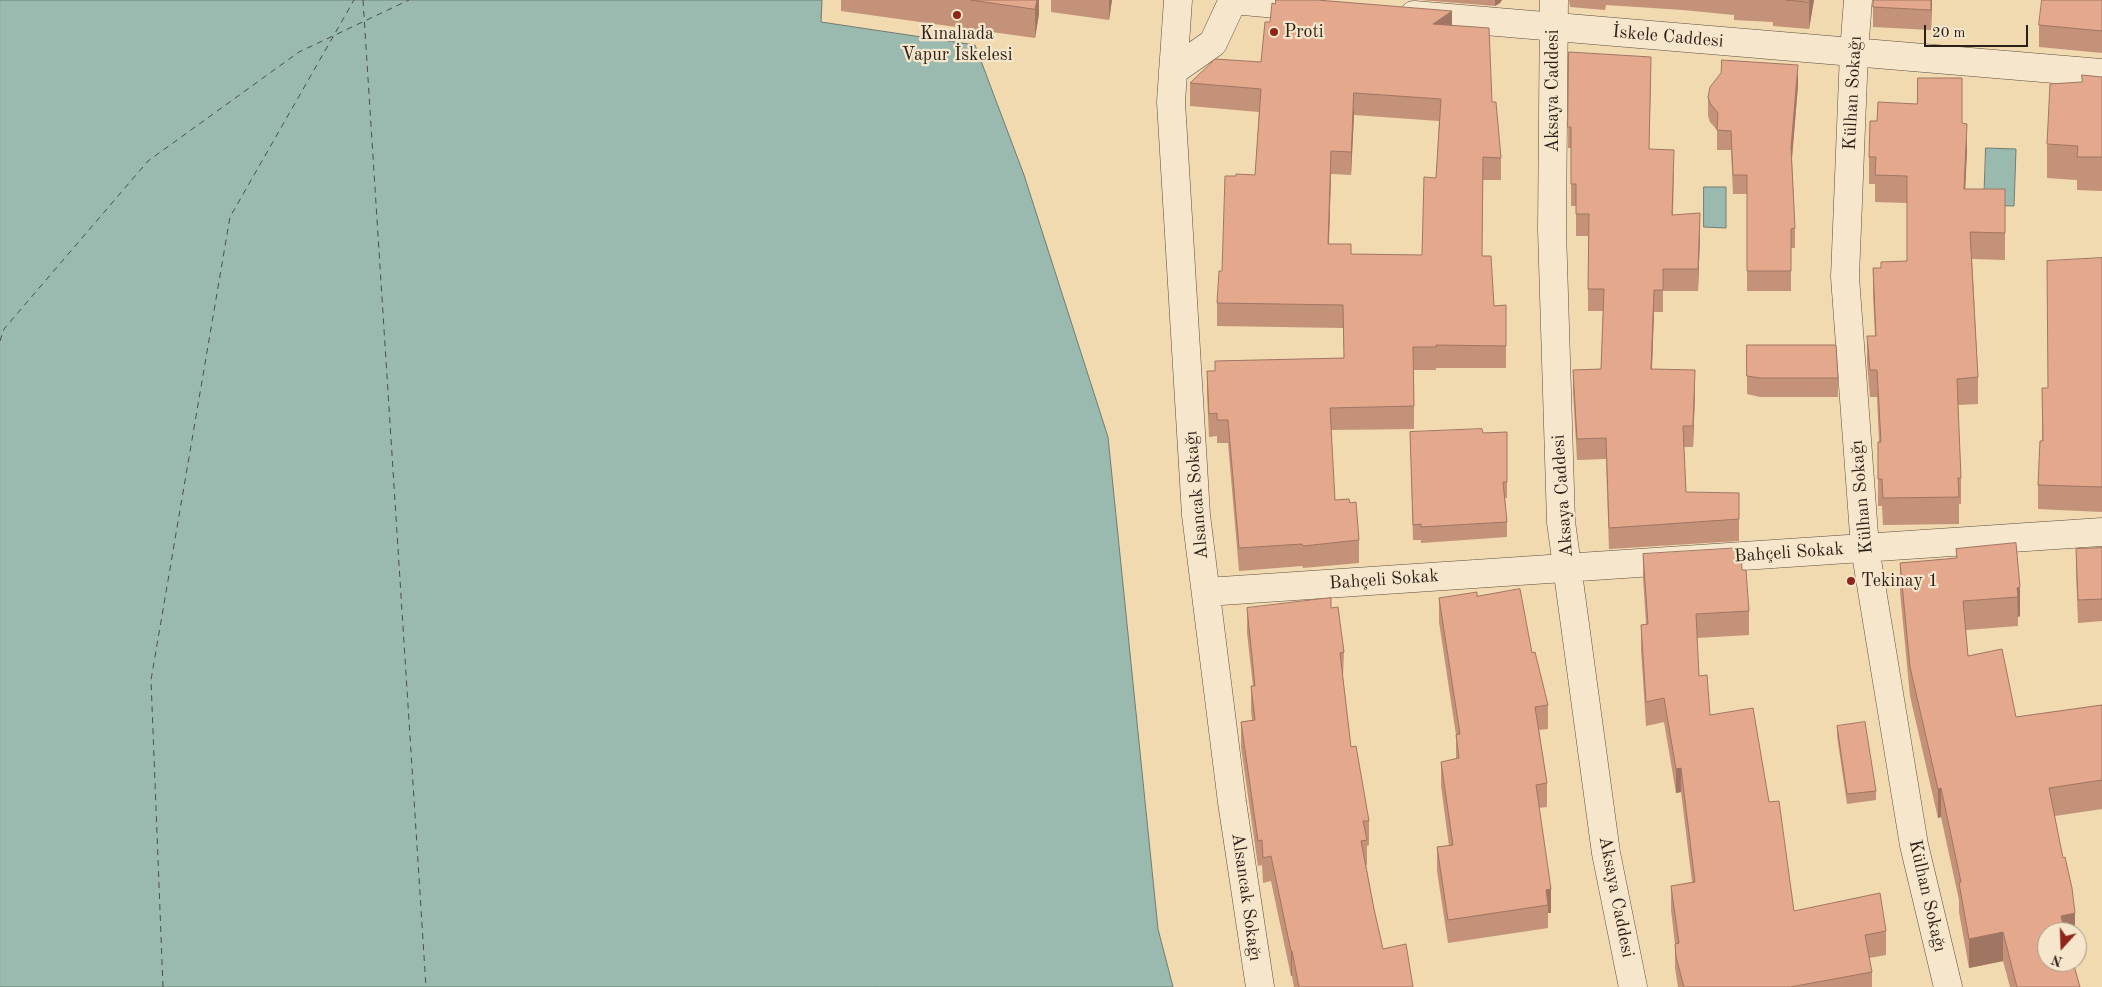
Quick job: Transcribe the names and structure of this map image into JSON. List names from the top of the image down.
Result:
{
  "streets": {
    "street": [
      "İskele Caddesi",
      "Aksaya Caddesi",
      "Külhan Sokağı",
      "Alsancak Sokağı",
      "Bahçeli Sokak"
    ]
  },
  "crossings": [
    ["İskele Caddesi", "Aksaya Caddesi"],
    ["İskele Caddesi", "Külhan Sokağı"],
    ["Aksaya Caddesi", "Bahçeli Sokak"],
    ["Külhan Sokağı", "Bahçeli Sokak"],
    ["Alsancak Sokağı", "Bahçeli Sokak"]
  ],
  "places": ["Kınalıada Vapur İskelesi", "Proti", "Tekinay 1"],
  "scale_bar": "20 m",
  "north": "bottom"
}
